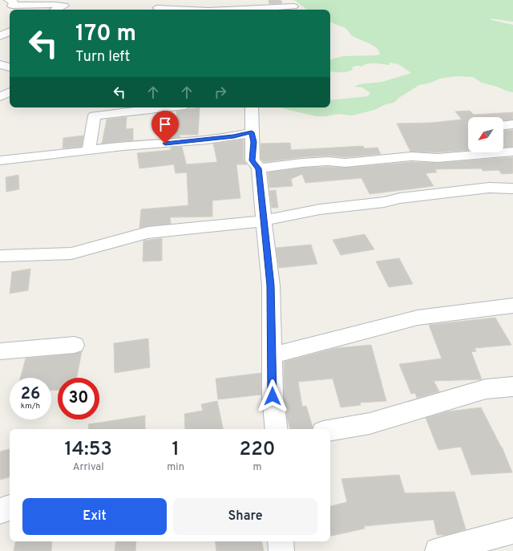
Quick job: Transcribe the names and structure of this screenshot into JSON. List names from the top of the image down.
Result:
{
  "north": "bottom left",
  "page": {
    "turn": ["170 m", "Turn left"],
    "speed": "26 km/h",
    "limit": "30",
    "eta": [
      "14:53",
      "Arrival",
      "1",
      "min",
      "220",
      "m"
    ],
    "buttons": ["Exit", "Share"]
  }
}
